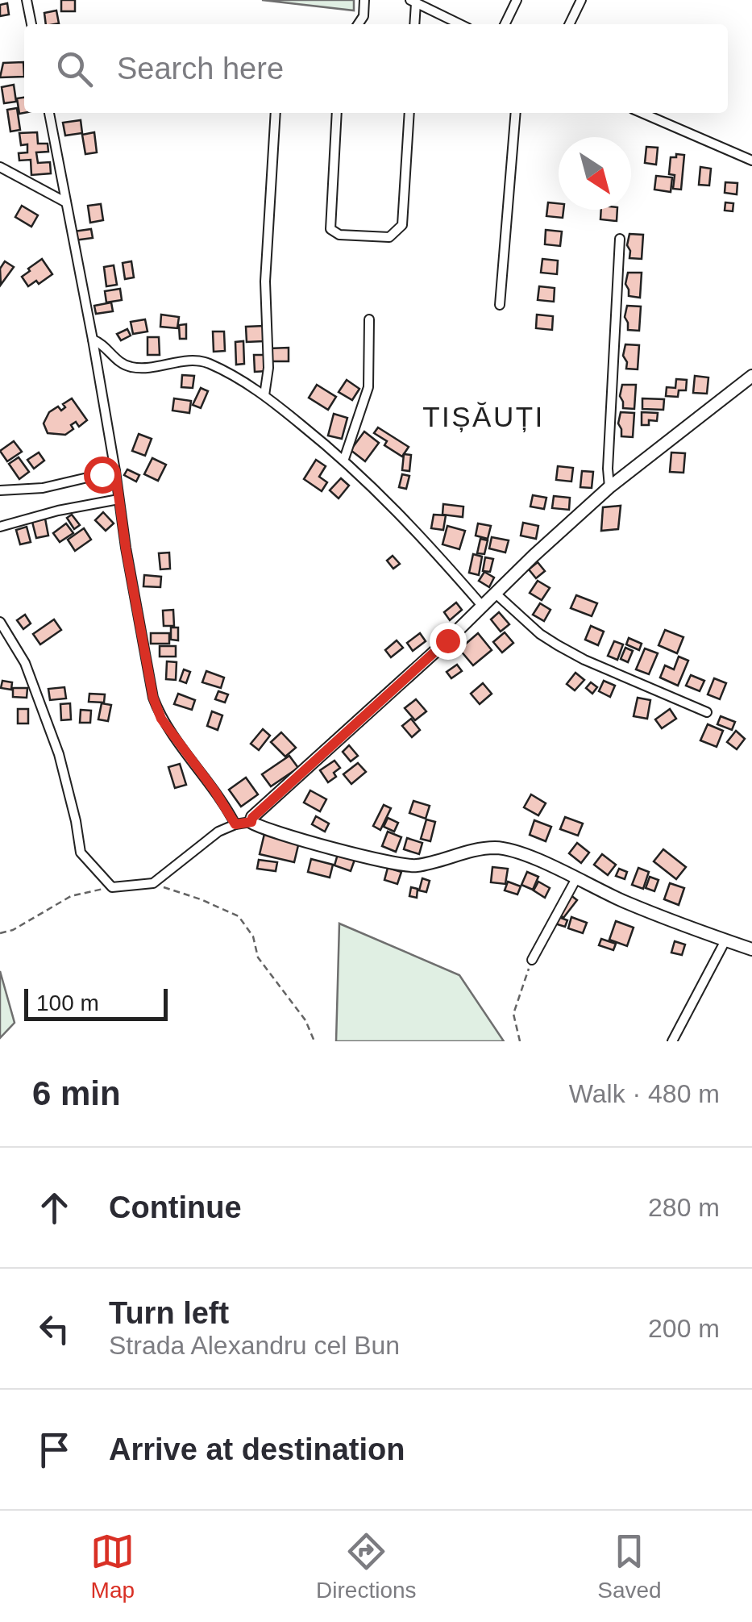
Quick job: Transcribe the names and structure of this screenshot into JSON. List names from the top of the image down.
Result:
{
  "districts": ["TIȘĂUȚI"],
  "scale_bar": "100 m",
  "north": "bottom right",
  "page": {
    "search": "Search here",
    "scale": "100 m",
    "heading": ["6 min", "Walk · 480 m"],
    "list": [
      ["Continue", "280 m"],
      ["Turn left", "Strada Alexandru cel Bun", "200 m"],
      "Arrive at destination"
    ],
    "nav": ["Map", "Directions", "Saved"]
  }
}
